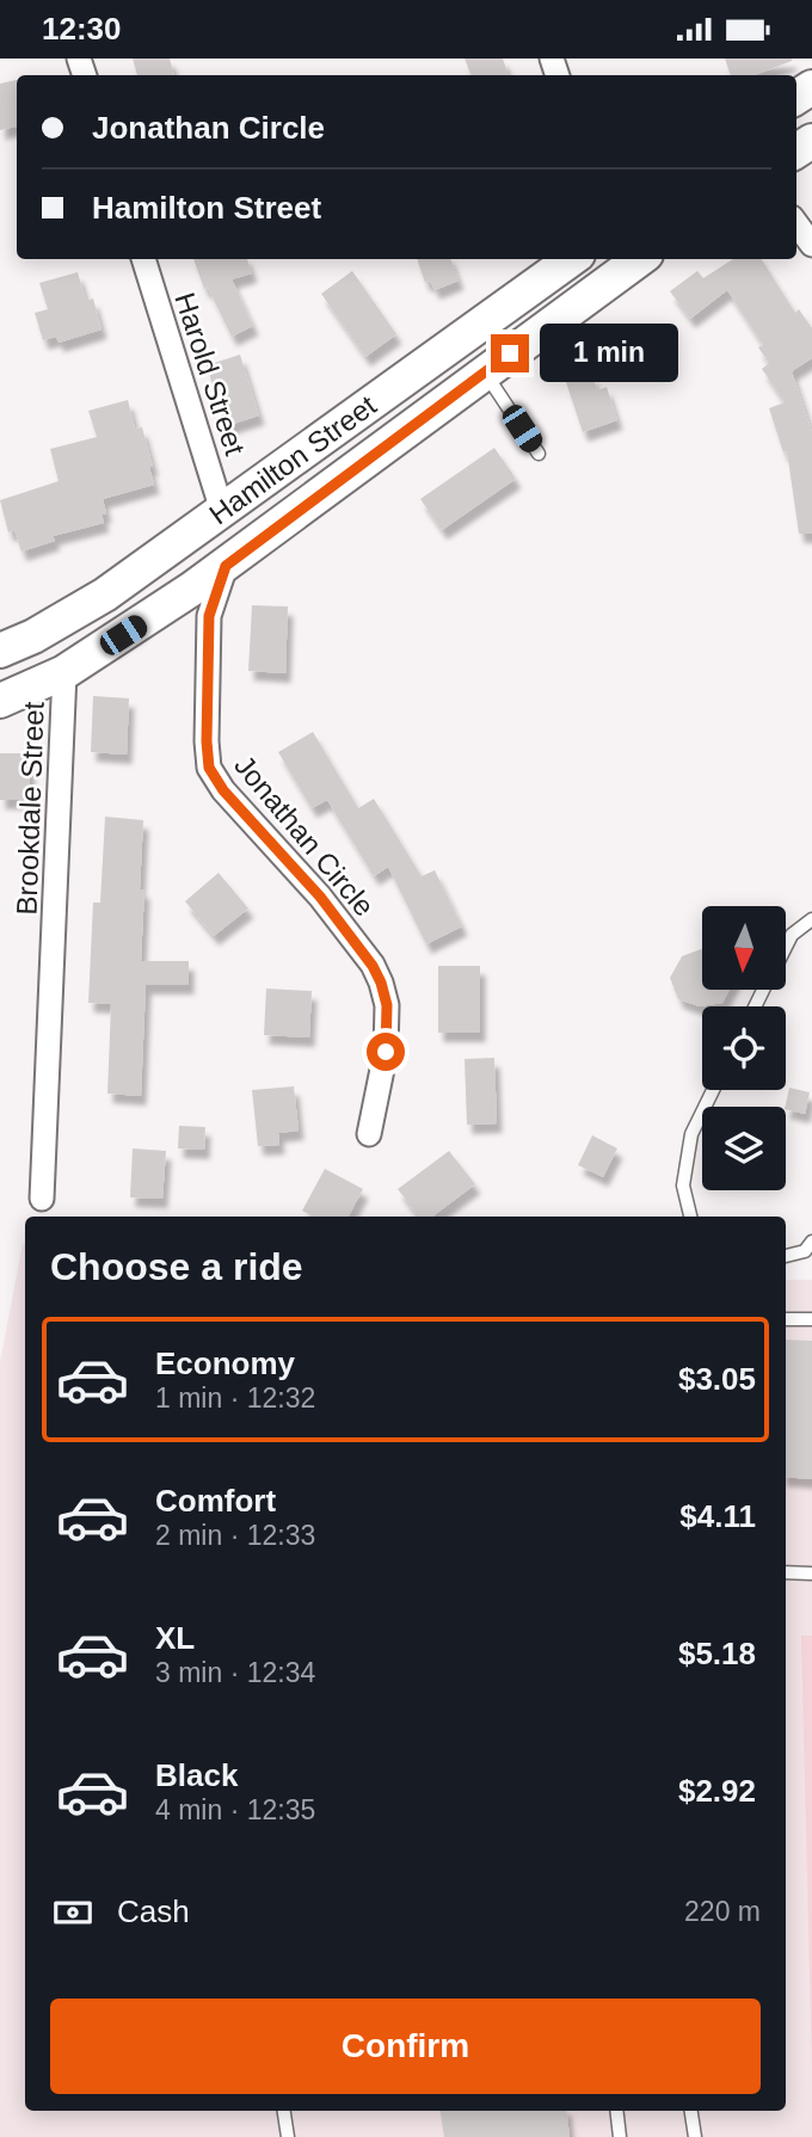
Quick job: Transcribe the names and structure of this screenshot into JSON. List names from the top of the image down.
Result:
{
  "streets": {
    "main road": ["Hamilton Street"],
    "street": ["Harold Street", "Brookdale Street", "Jonathan Circle"]
  },
  "crossings": [
    ["Harold Street", "Hamilton Street"],
    ["Hamilton Street", "Brookdale Street"],
    ["Hamilton Street", "Jonathan Circle"]
  ],
  "north": "bottom",
  "page": {
    "status": "12:30",
    "banner": ["Jonathan Circle", "Hamilton Street"],
    "bubble": "1 min",
    "heading": "Choose a ride",
    "list": [
      {
        "name": "Economy",
        "note": "1 min · 12:32",
        "value": "$3.05"
      },
      {
        "name": "Comfort",
        "note": "2 min · 12:33",
        "value": "$4.11"
      },
      {
        "name": "XL",
        "note": "3 min · 12:34",
        "value": "$5.18"
      },
      {
        "name": "Black",
        "note": "4 min · 12:35",
        "value": "$2.92"
      }
    ],
    "pay": ["Cash", "220 m"],
    "buttons": "Confirm"
  }
}
